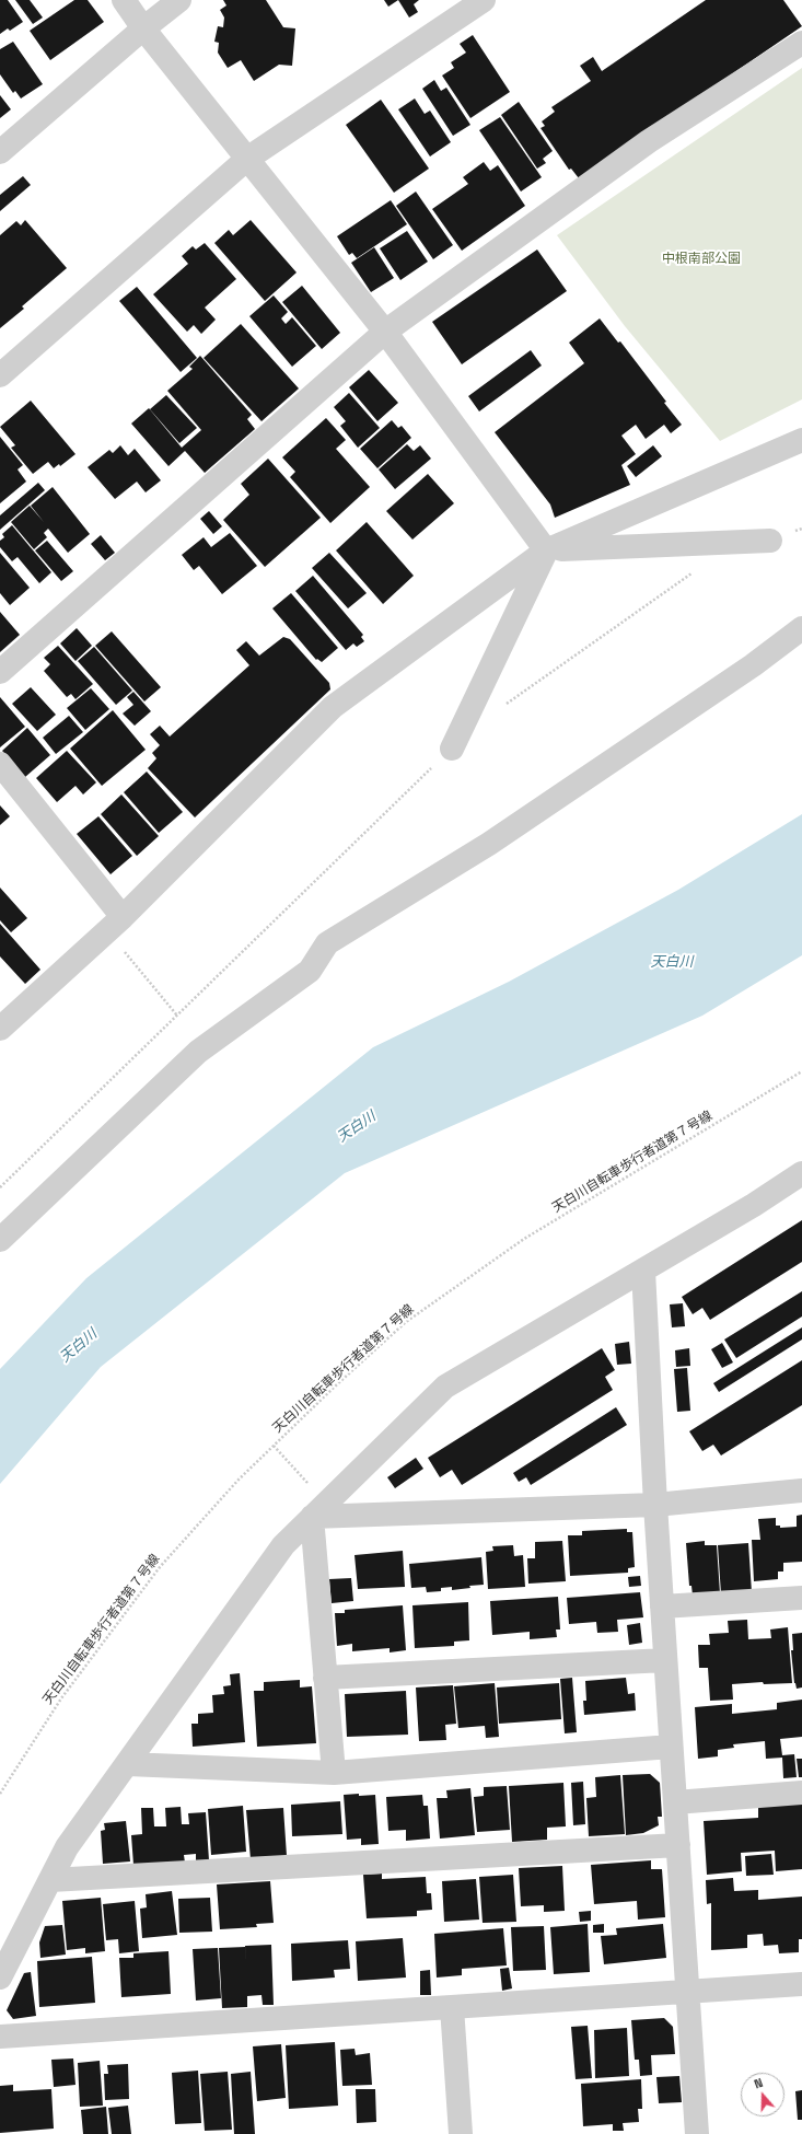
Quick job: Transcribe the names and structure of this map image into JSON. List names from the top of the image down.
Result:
{
  "streets": {
    "path": ["天白川自転車歩行者道第７号線"]
  },
  "water": ["天白川"],
  "parks": ["中根南部公園"],
  "north": "top"
}
